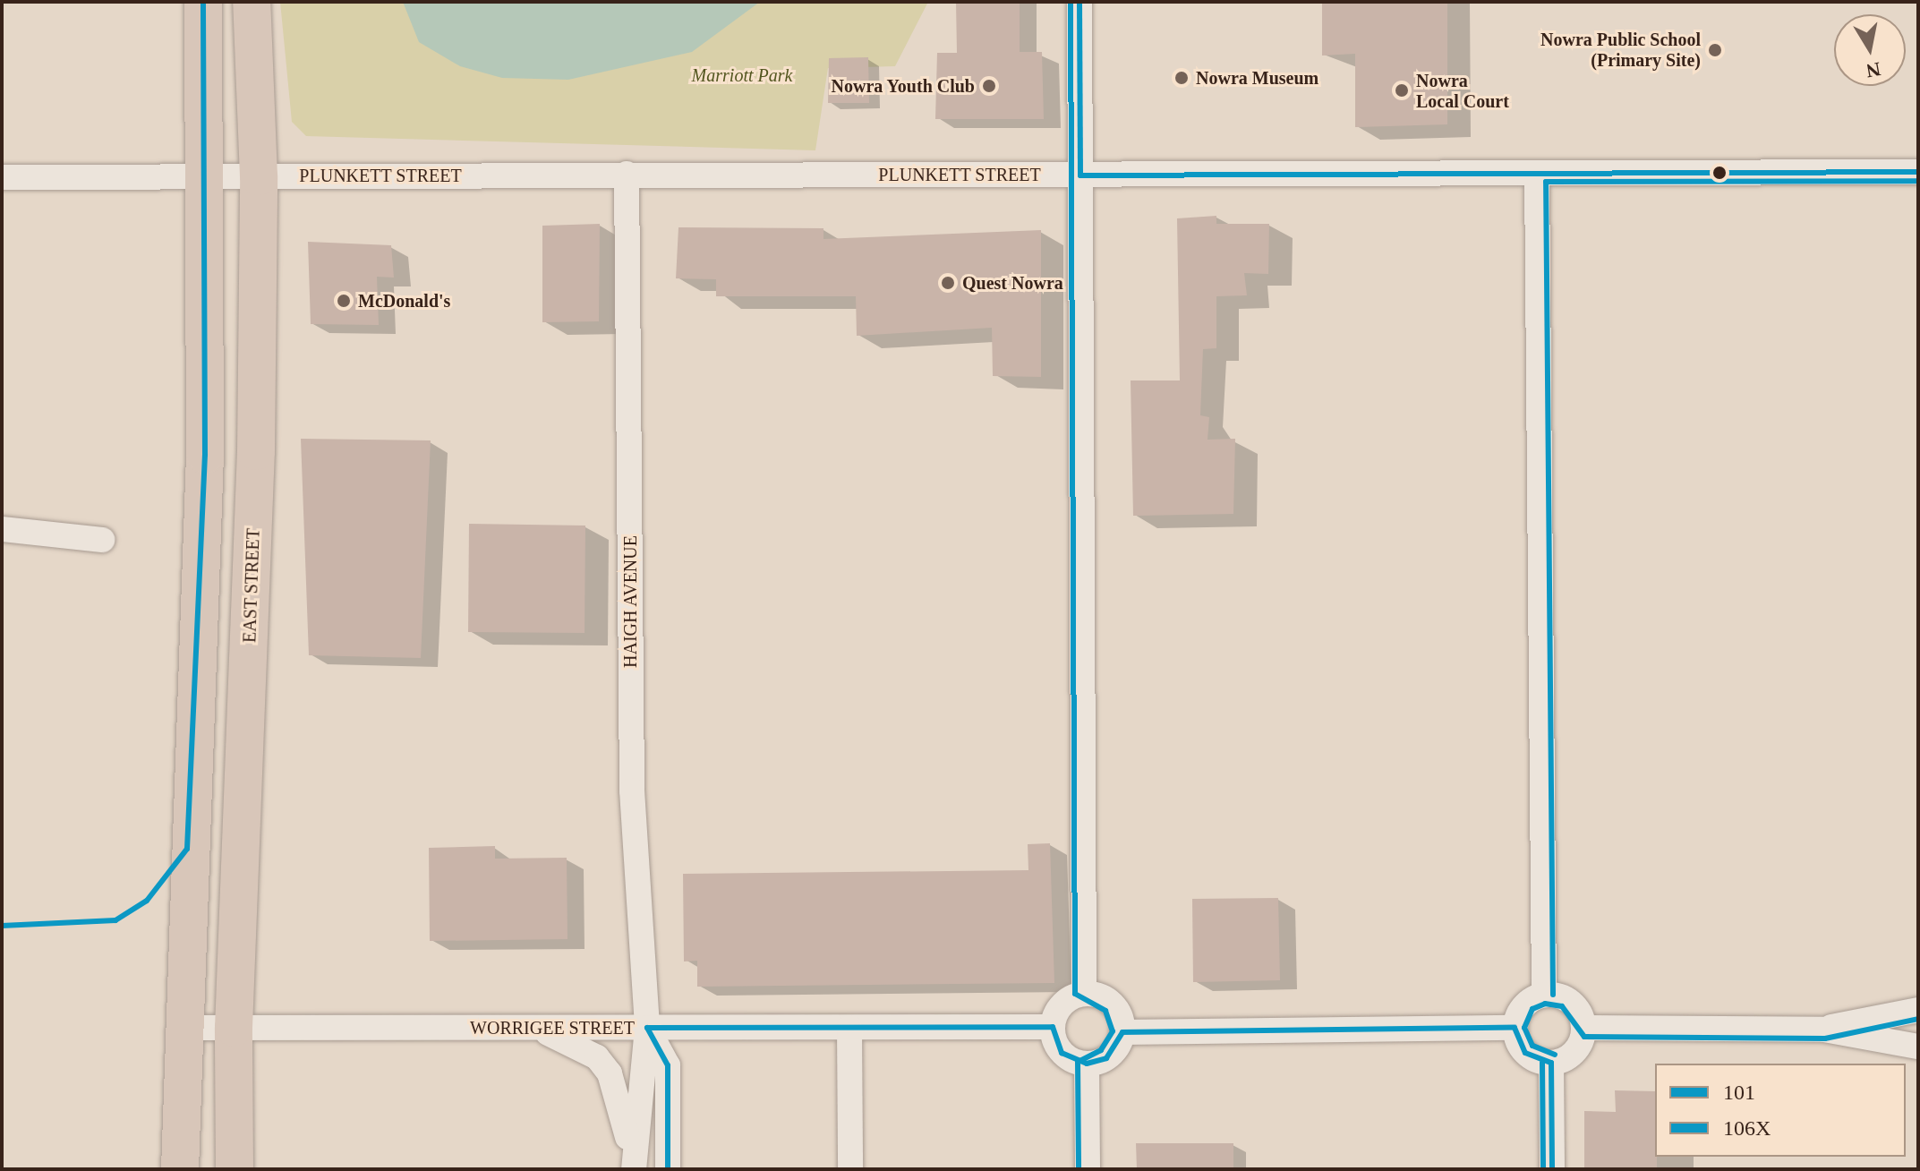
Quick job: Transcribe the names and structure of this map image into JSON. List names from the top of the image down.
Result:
{
  "streets": {
    "highway": ["EAST STREET"],
    "street": ["PLUNKETT STREET", "HAIGH AVENUE", "WORRIGEE STREET"]
  },
  "crossings": [
    ["PLUNKETT STREET", "EAST STREET"],
    ["PLUNKETT STREET", "HAIGH AVENUE"],
    ["EAST STREET", "WORRIGEE STREET"],
    ["HAIGH AVENUE", "WORRIGEE STREET"]
  ],
  "parks": ["Marriott Park"],
  "places": [
    "Nowra Public School (Primary Site)",
    "Nowra Museum",
    "Nowra Youth Club",
    "Nowra Local Court",
    "Quest Nowra",
    "McDonald's"
  ],
  "lines": ["transit line 101", "transit line 106X"],
  "legend": ["101", "106X"],
  "north": "bottom"
}
